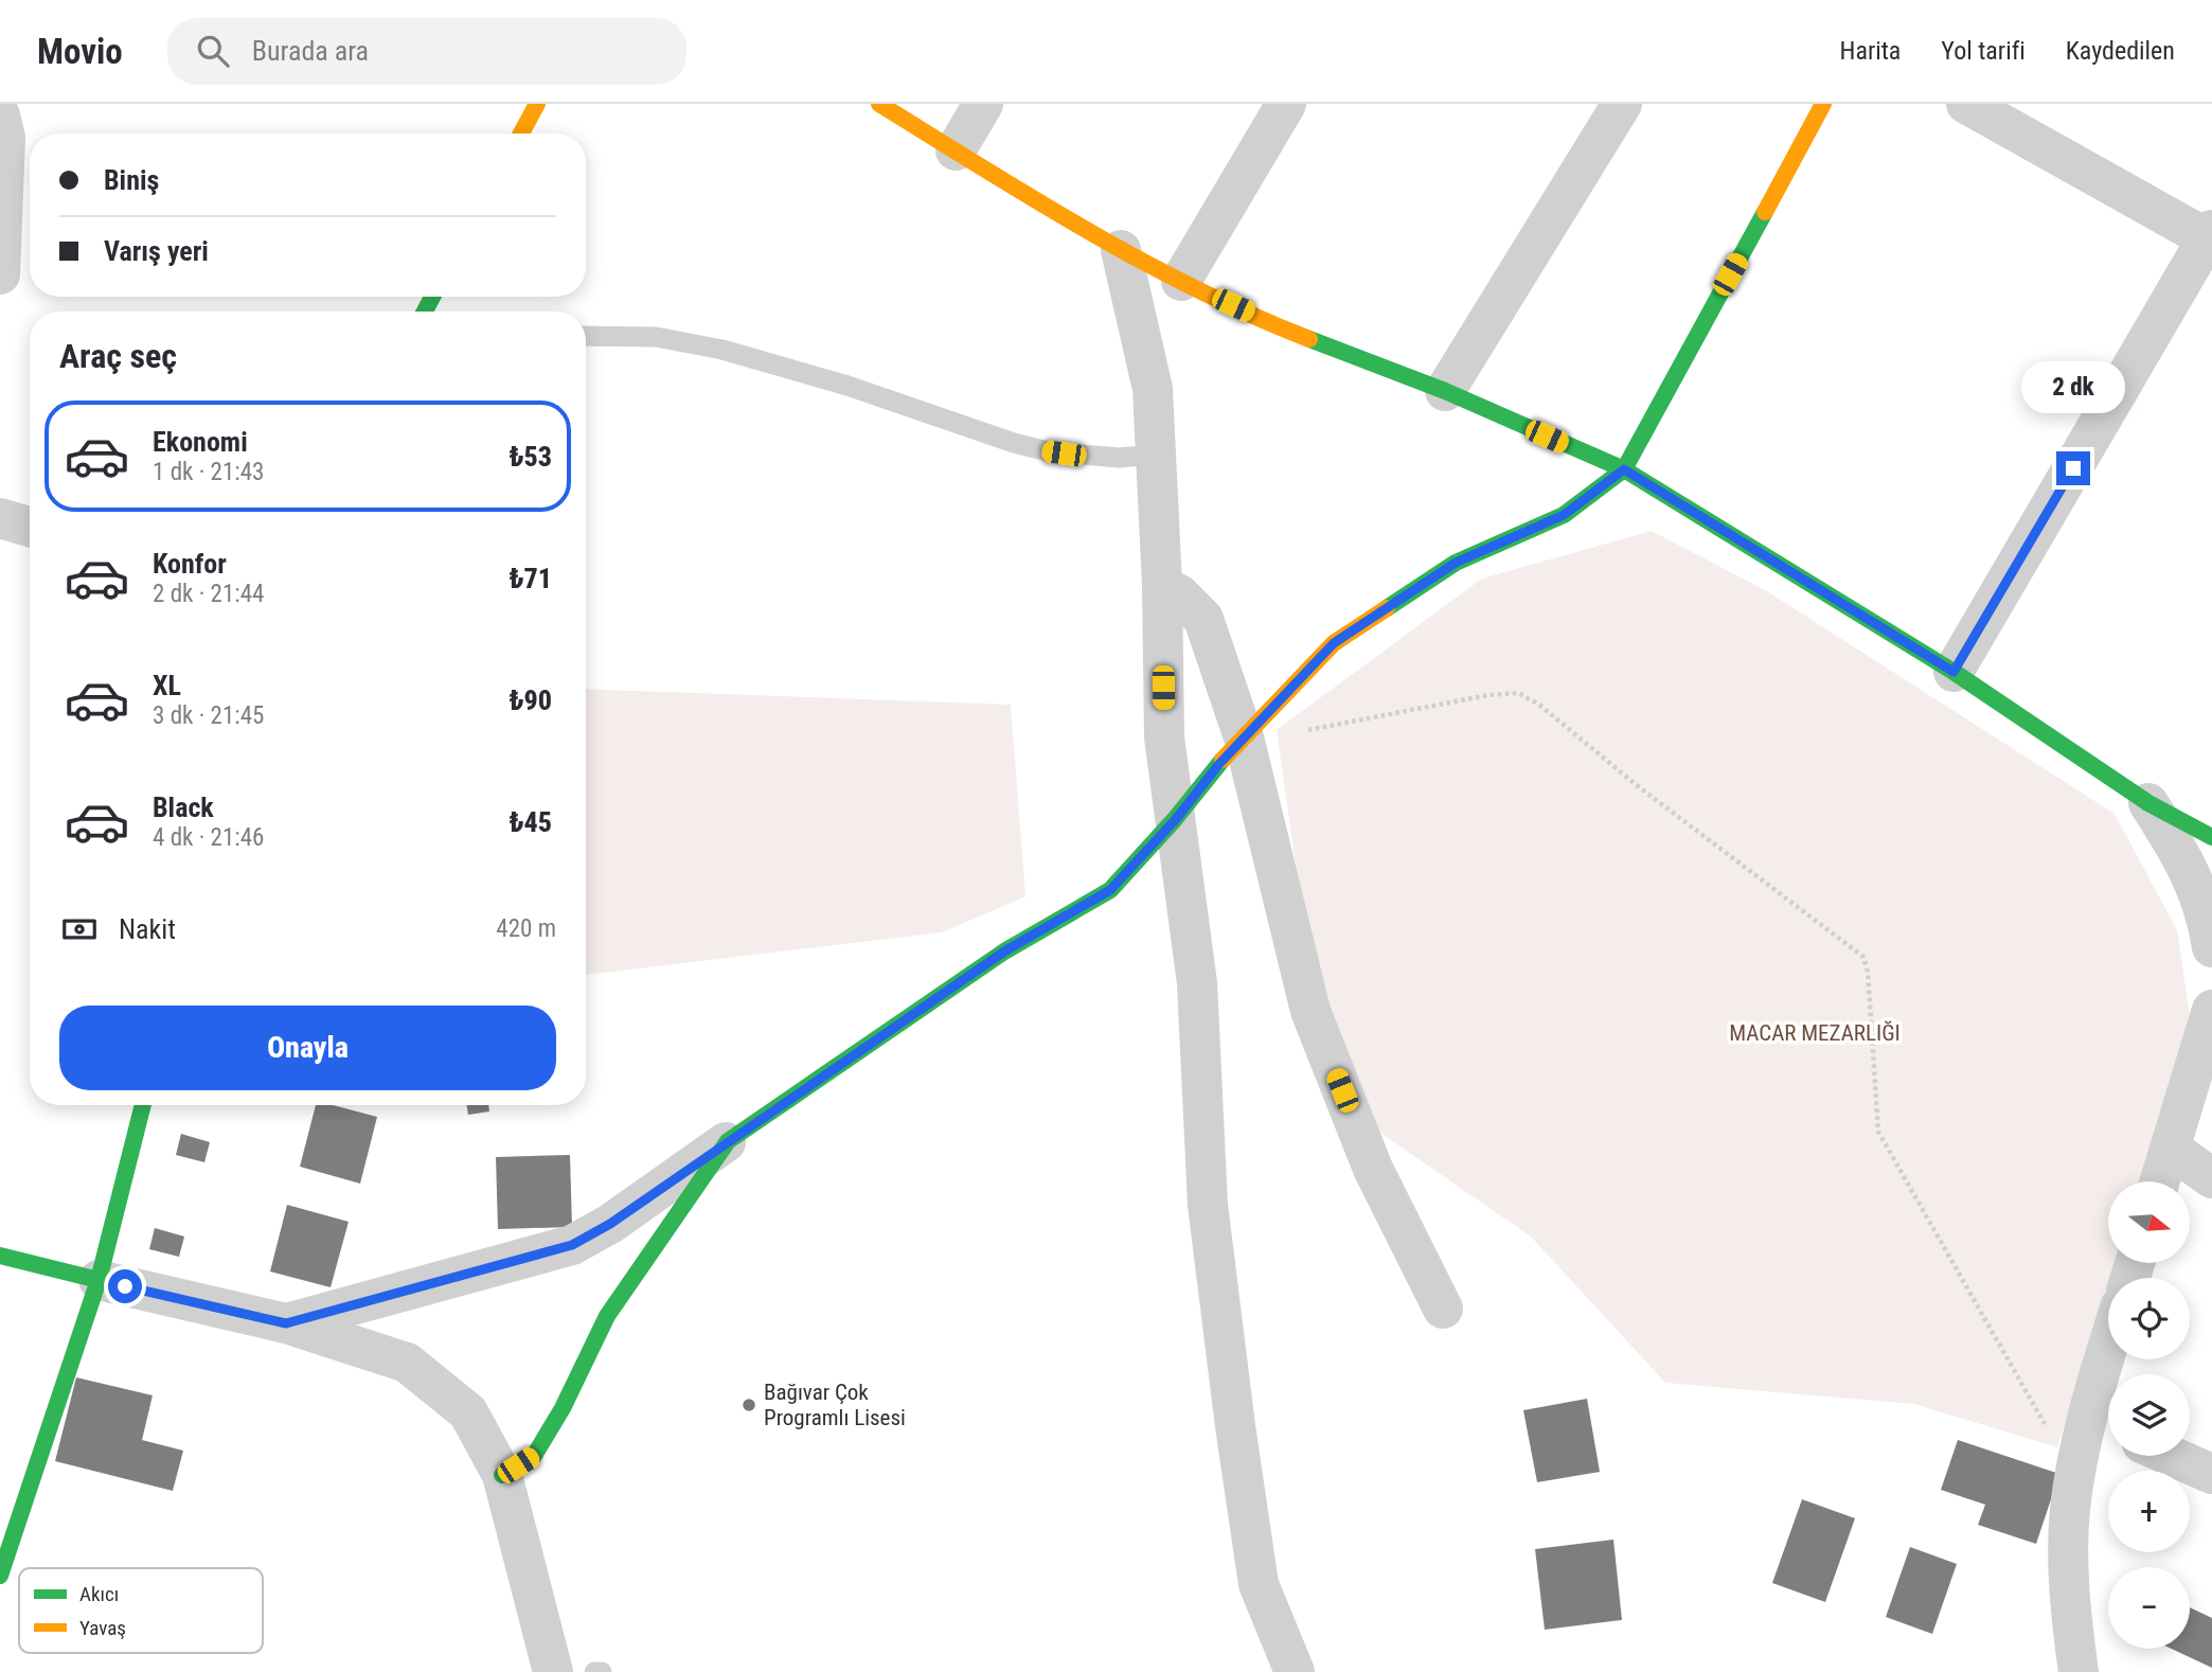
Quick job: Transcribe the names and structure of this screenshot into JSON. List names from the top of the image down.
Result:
{
  "parks": ["MACAR MEZARLIĞI"],
  "places": ["Bağıvar Çok Programlı Lisesi"],
  "legend": ["Akıcı", "Yavaş"],
  "north": "right",
  "page": {
    "header": "Movio",
    "search": "Burada ara",
    "nav": ["Harita", "Yol tarifi", "Kaydedilen"],
    "banner": ["Biniş", "Varış yeri"],
    "heading": "Araç seç",
    "bubble": "2 dk",
    "list": [
      {
        "name": "Ekonomi",
        "note": "1 dk · 21:43",
        "value": "₺53"
      },
      {
        "name": "Konfor",
        "note": "2 dk · 21:44",
        "value": "₺71"
      },
      {
        "name": "XL",
        "note": "3 dk · 21:45",
        "value": "₺90"
      },
      {
        "name": "Black",
        "note": "4 dk · 21:46",
        "value": "₺45"
      }
    ],
    "pay": ["Nakit", "420 m"],
    "buttons": "Onayla",
    "map_buttons": ["+", "−"]
  }
}
